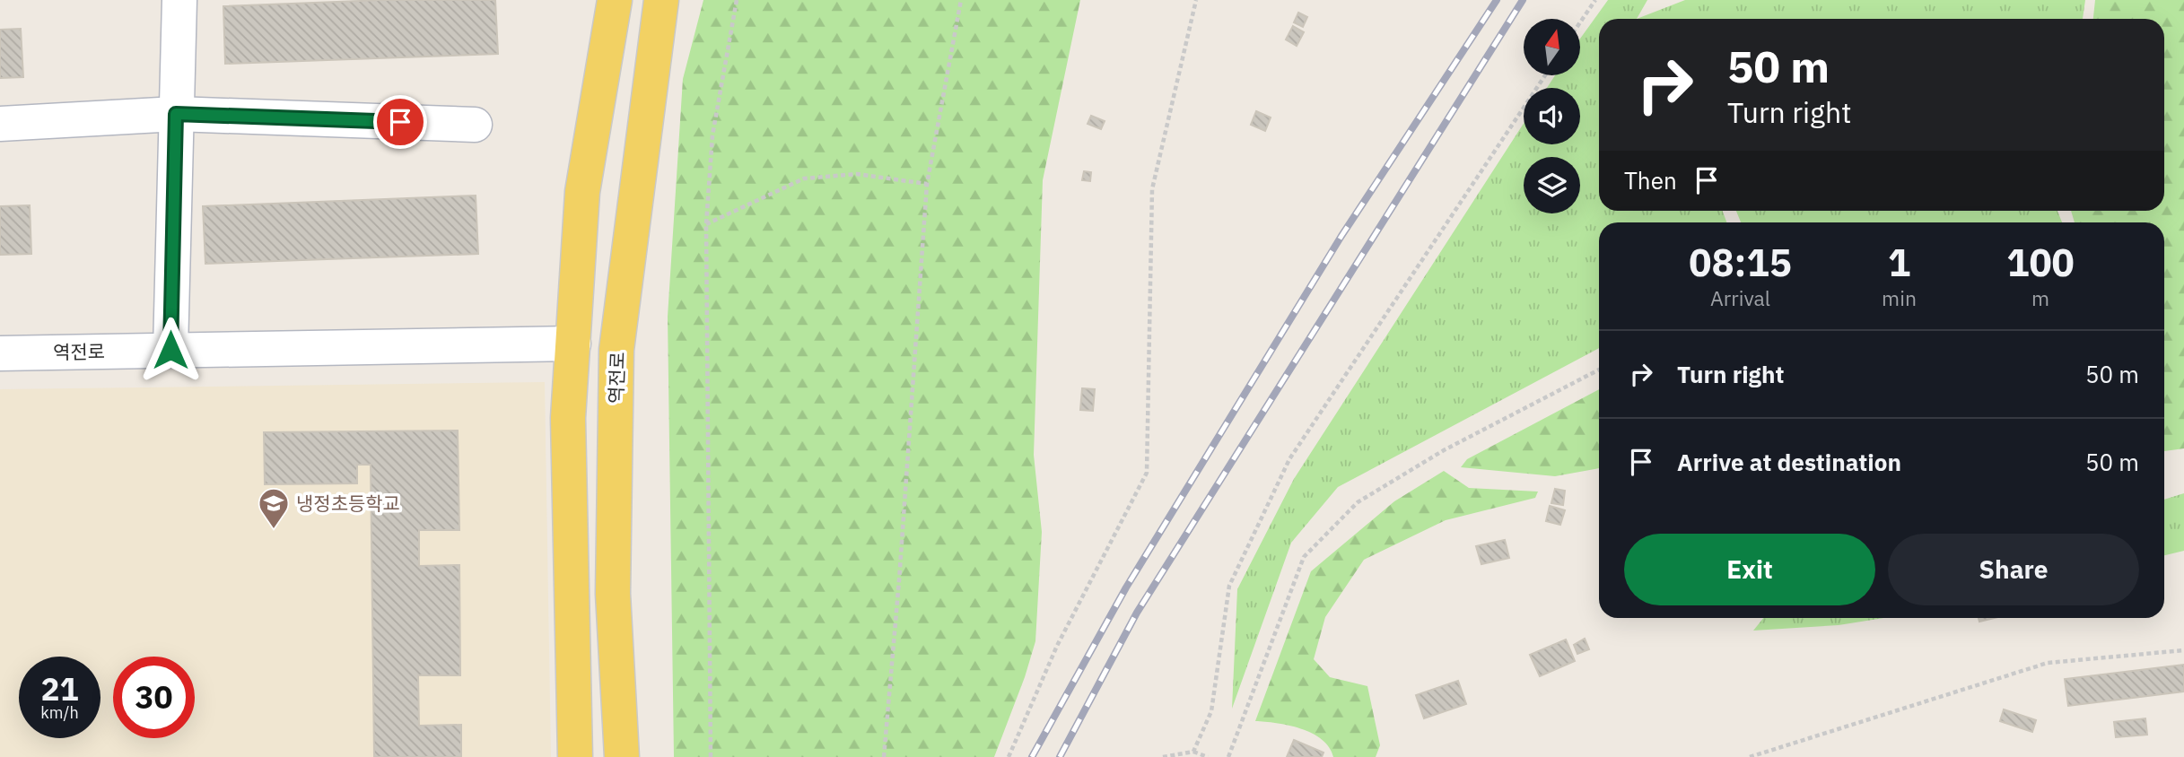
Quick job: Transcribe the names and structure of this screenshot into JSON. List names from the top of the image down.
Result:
{
  "streets": {
    "main road": ["역전로"]
  },
  "places": {
    "school or university": ["냉정초등학교"]
  },
  "north": "top",
  "page": {
    "turn": ["50 m", "Turn right"],
    "then": "Then",
    "eta": [
      "08:15",
      "Arrival",
      "1",
      "min",
      "100",
      "m"
    ],
    "list": [
      {
        "name": "Turn right",
        "value": "50 m"
      },
      {
        "name": "Arrive at destination",
        "value": "50 m"
      }
    ],
    "buttons": ["Exit", "Share"],
    "speed": "21 km/h",
    "limit": "30"
  }
}
